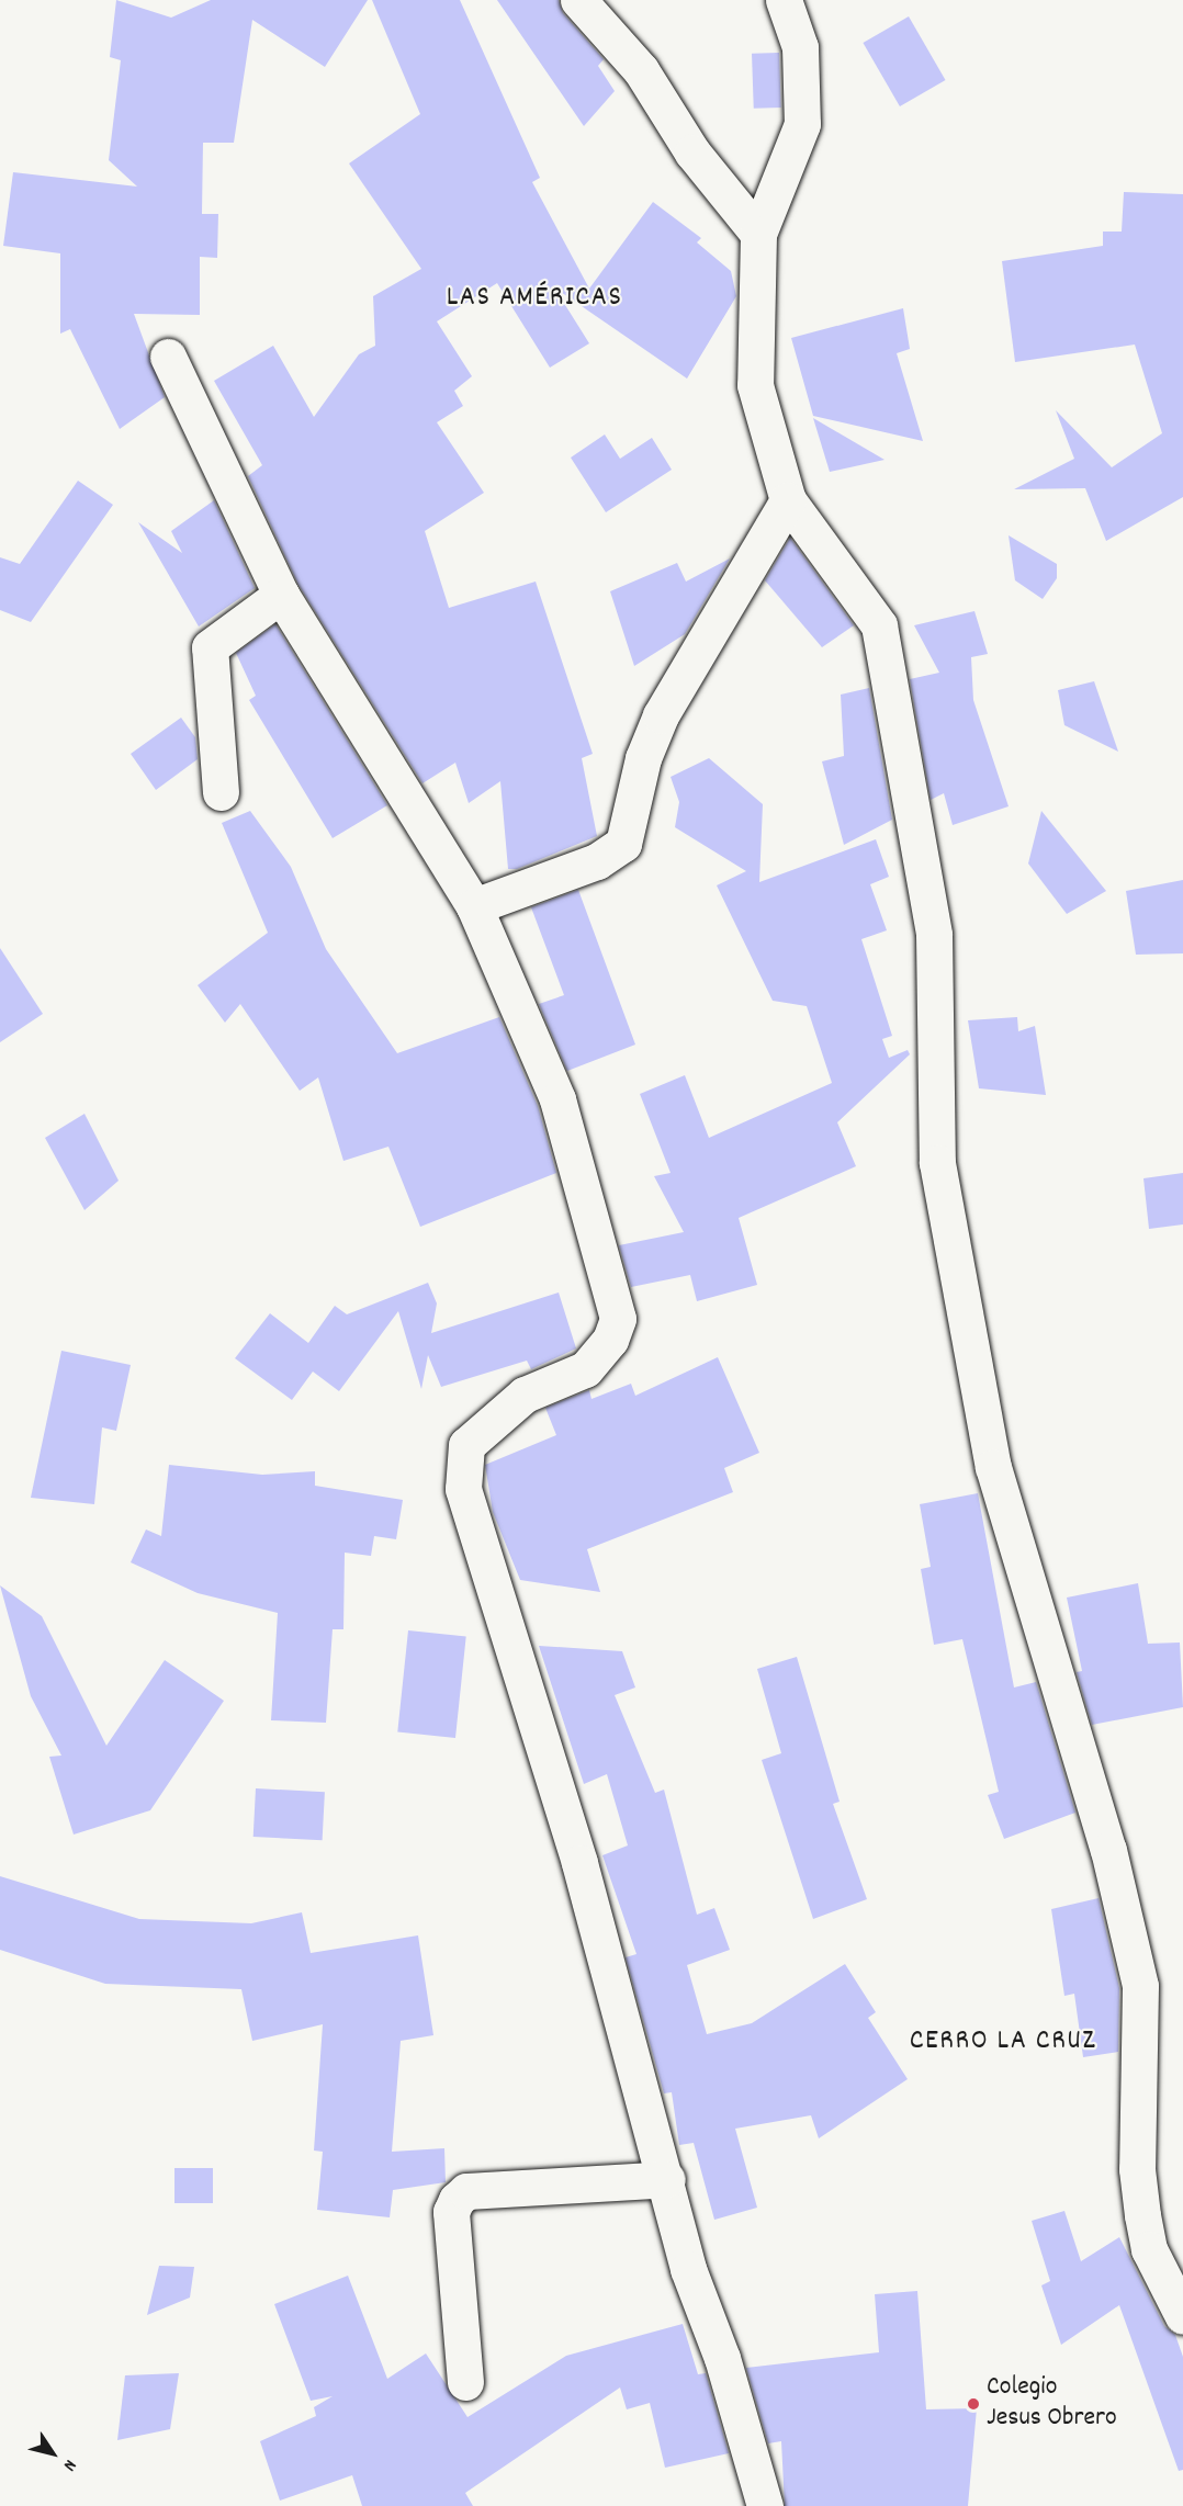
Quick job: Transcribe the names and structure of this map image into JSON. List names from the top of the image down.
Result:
{
  "districts": ["LAS AMÉRICAS", "CERRO LA CRUZ"],
  "places": ["Colegio Jesus Obrero"],
  "north": "bottom right"
}
